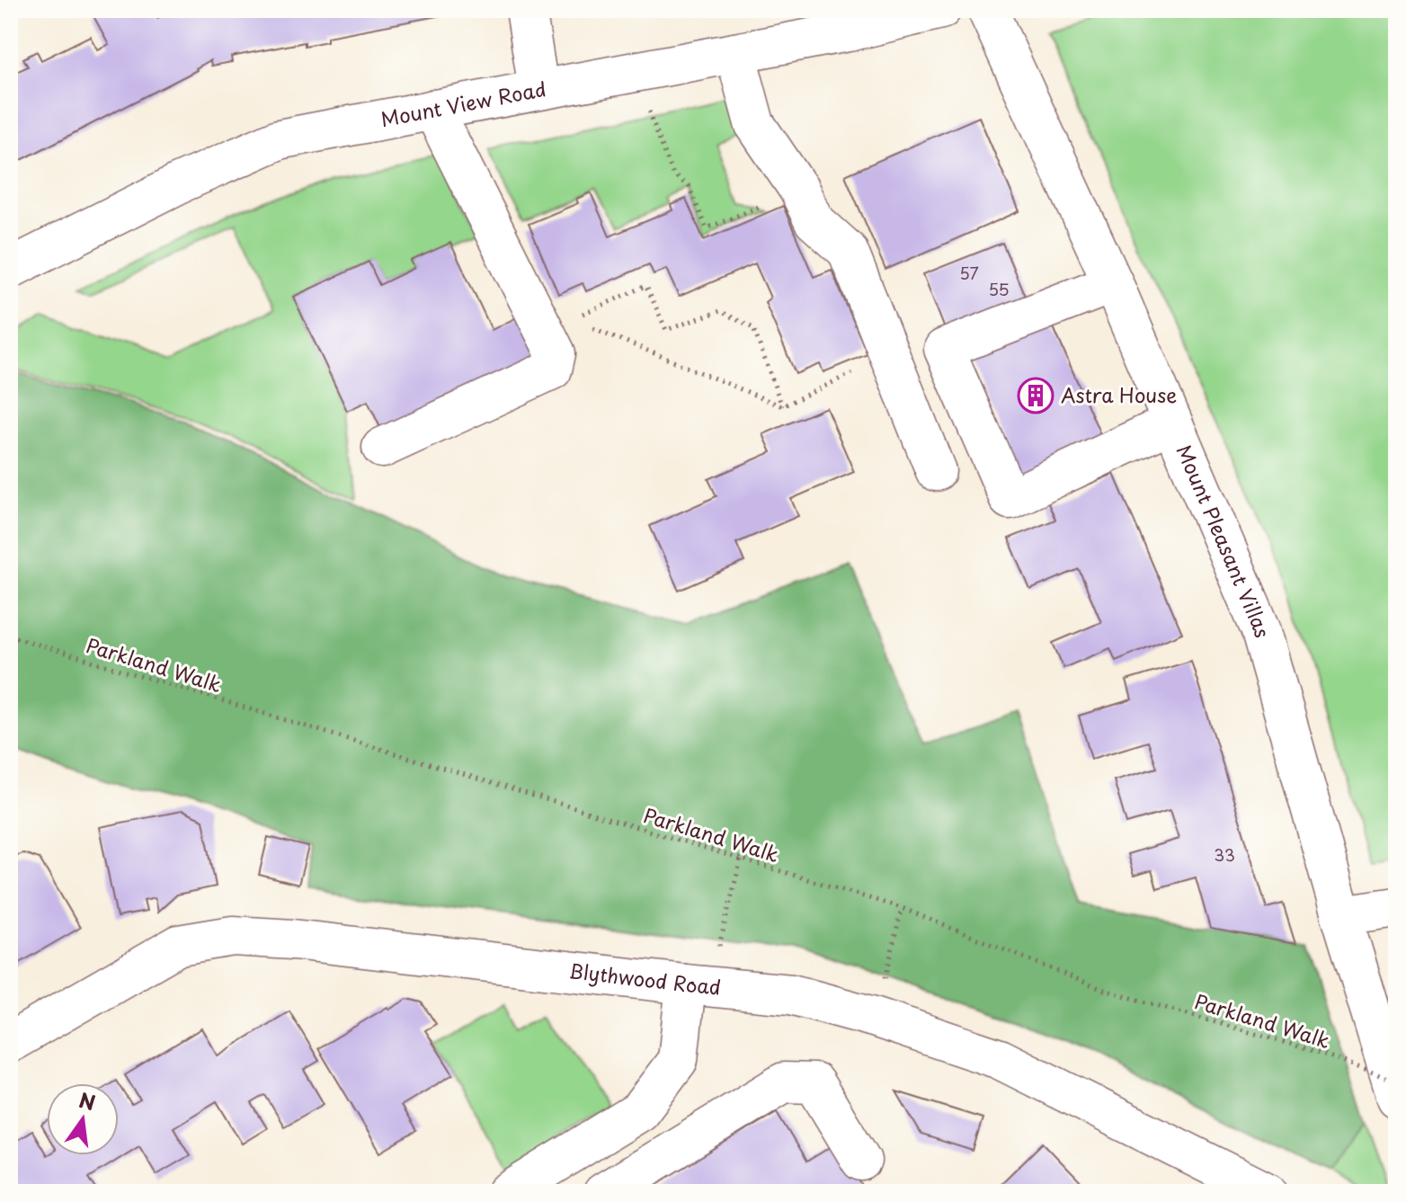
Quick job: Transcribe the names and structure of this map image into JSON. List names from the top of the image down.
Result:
{
  "streets": {
    "street": ["Mount View Road", "Mount Pleasant Villas", "Blythwood Road"],
    "path": ["Parkland Walk"]
  },
  "places": {
    "building": ["Astra House"]
  },
  "house_numbers": ["57", "55", "33"],
  "north": "top"
}
